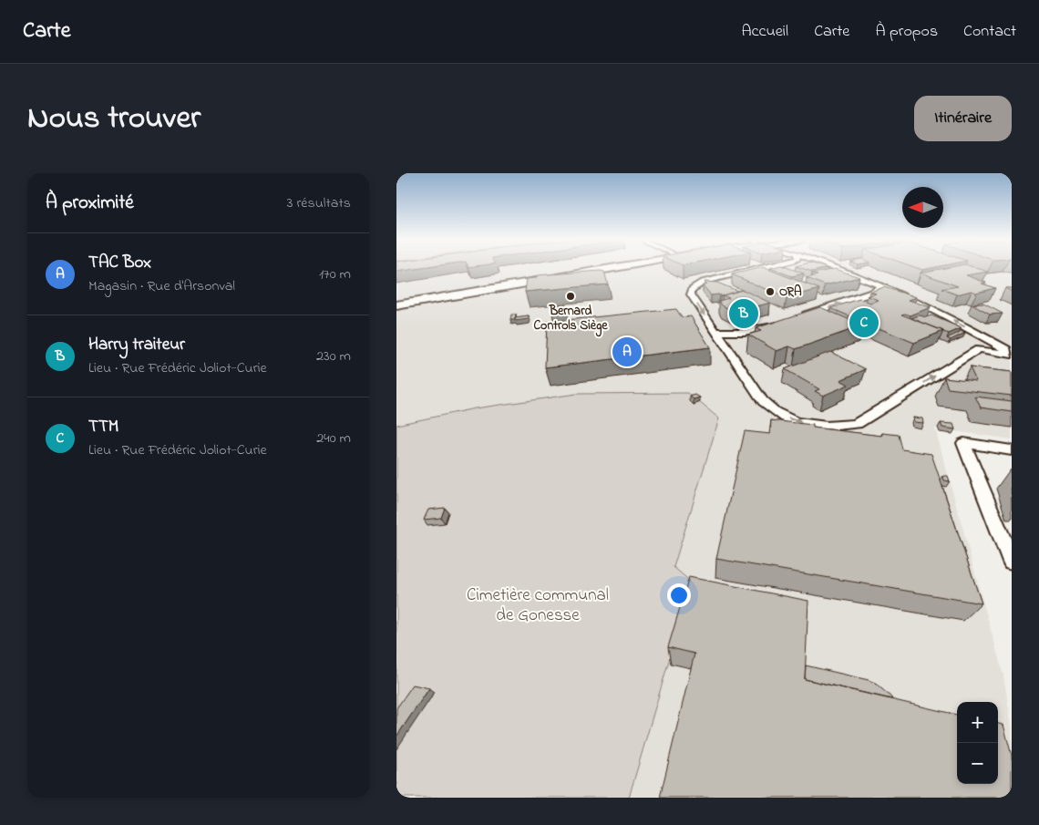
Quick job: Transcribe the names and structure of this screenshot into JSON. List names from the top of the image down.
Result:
{
  "parks": ["Cimetière communal de Gonesse"],
  "places": ["ORA", "Bernard Controls Siège"],
  "north": "left",
  "page": {
    "header": "Carte",
    "nav": [
      "Accueil",
      "Carte",
      "À propos",
      "Contact"
    ],
    "title": "Nous trouver",
    "buttons": "Itinéraire",
    "heading": ["À proximité", "3 résultats"],
    "list": [
      {
        "mark": "A",
        "name": "TAC Box",
        "note": "Magasin · Rue d'Arsonval",
        "value": "170 m"
      },
      {
        "mark": "B",
        "name": "Harry traiteur",
        "note": "Lieu · Rue Frédéric Joliot-Curie",
        "value": "230 m"
      },
      {
        "mark": "C",
        "name": "TTM",
        "note": "Lieu · Rue Frédéric Joliot-Curie",
        "value": "240 m"
      }
    ],
    "pins": ["B", "C", "A"],
    "map_buttons": ["+", "−"]
  }
}
